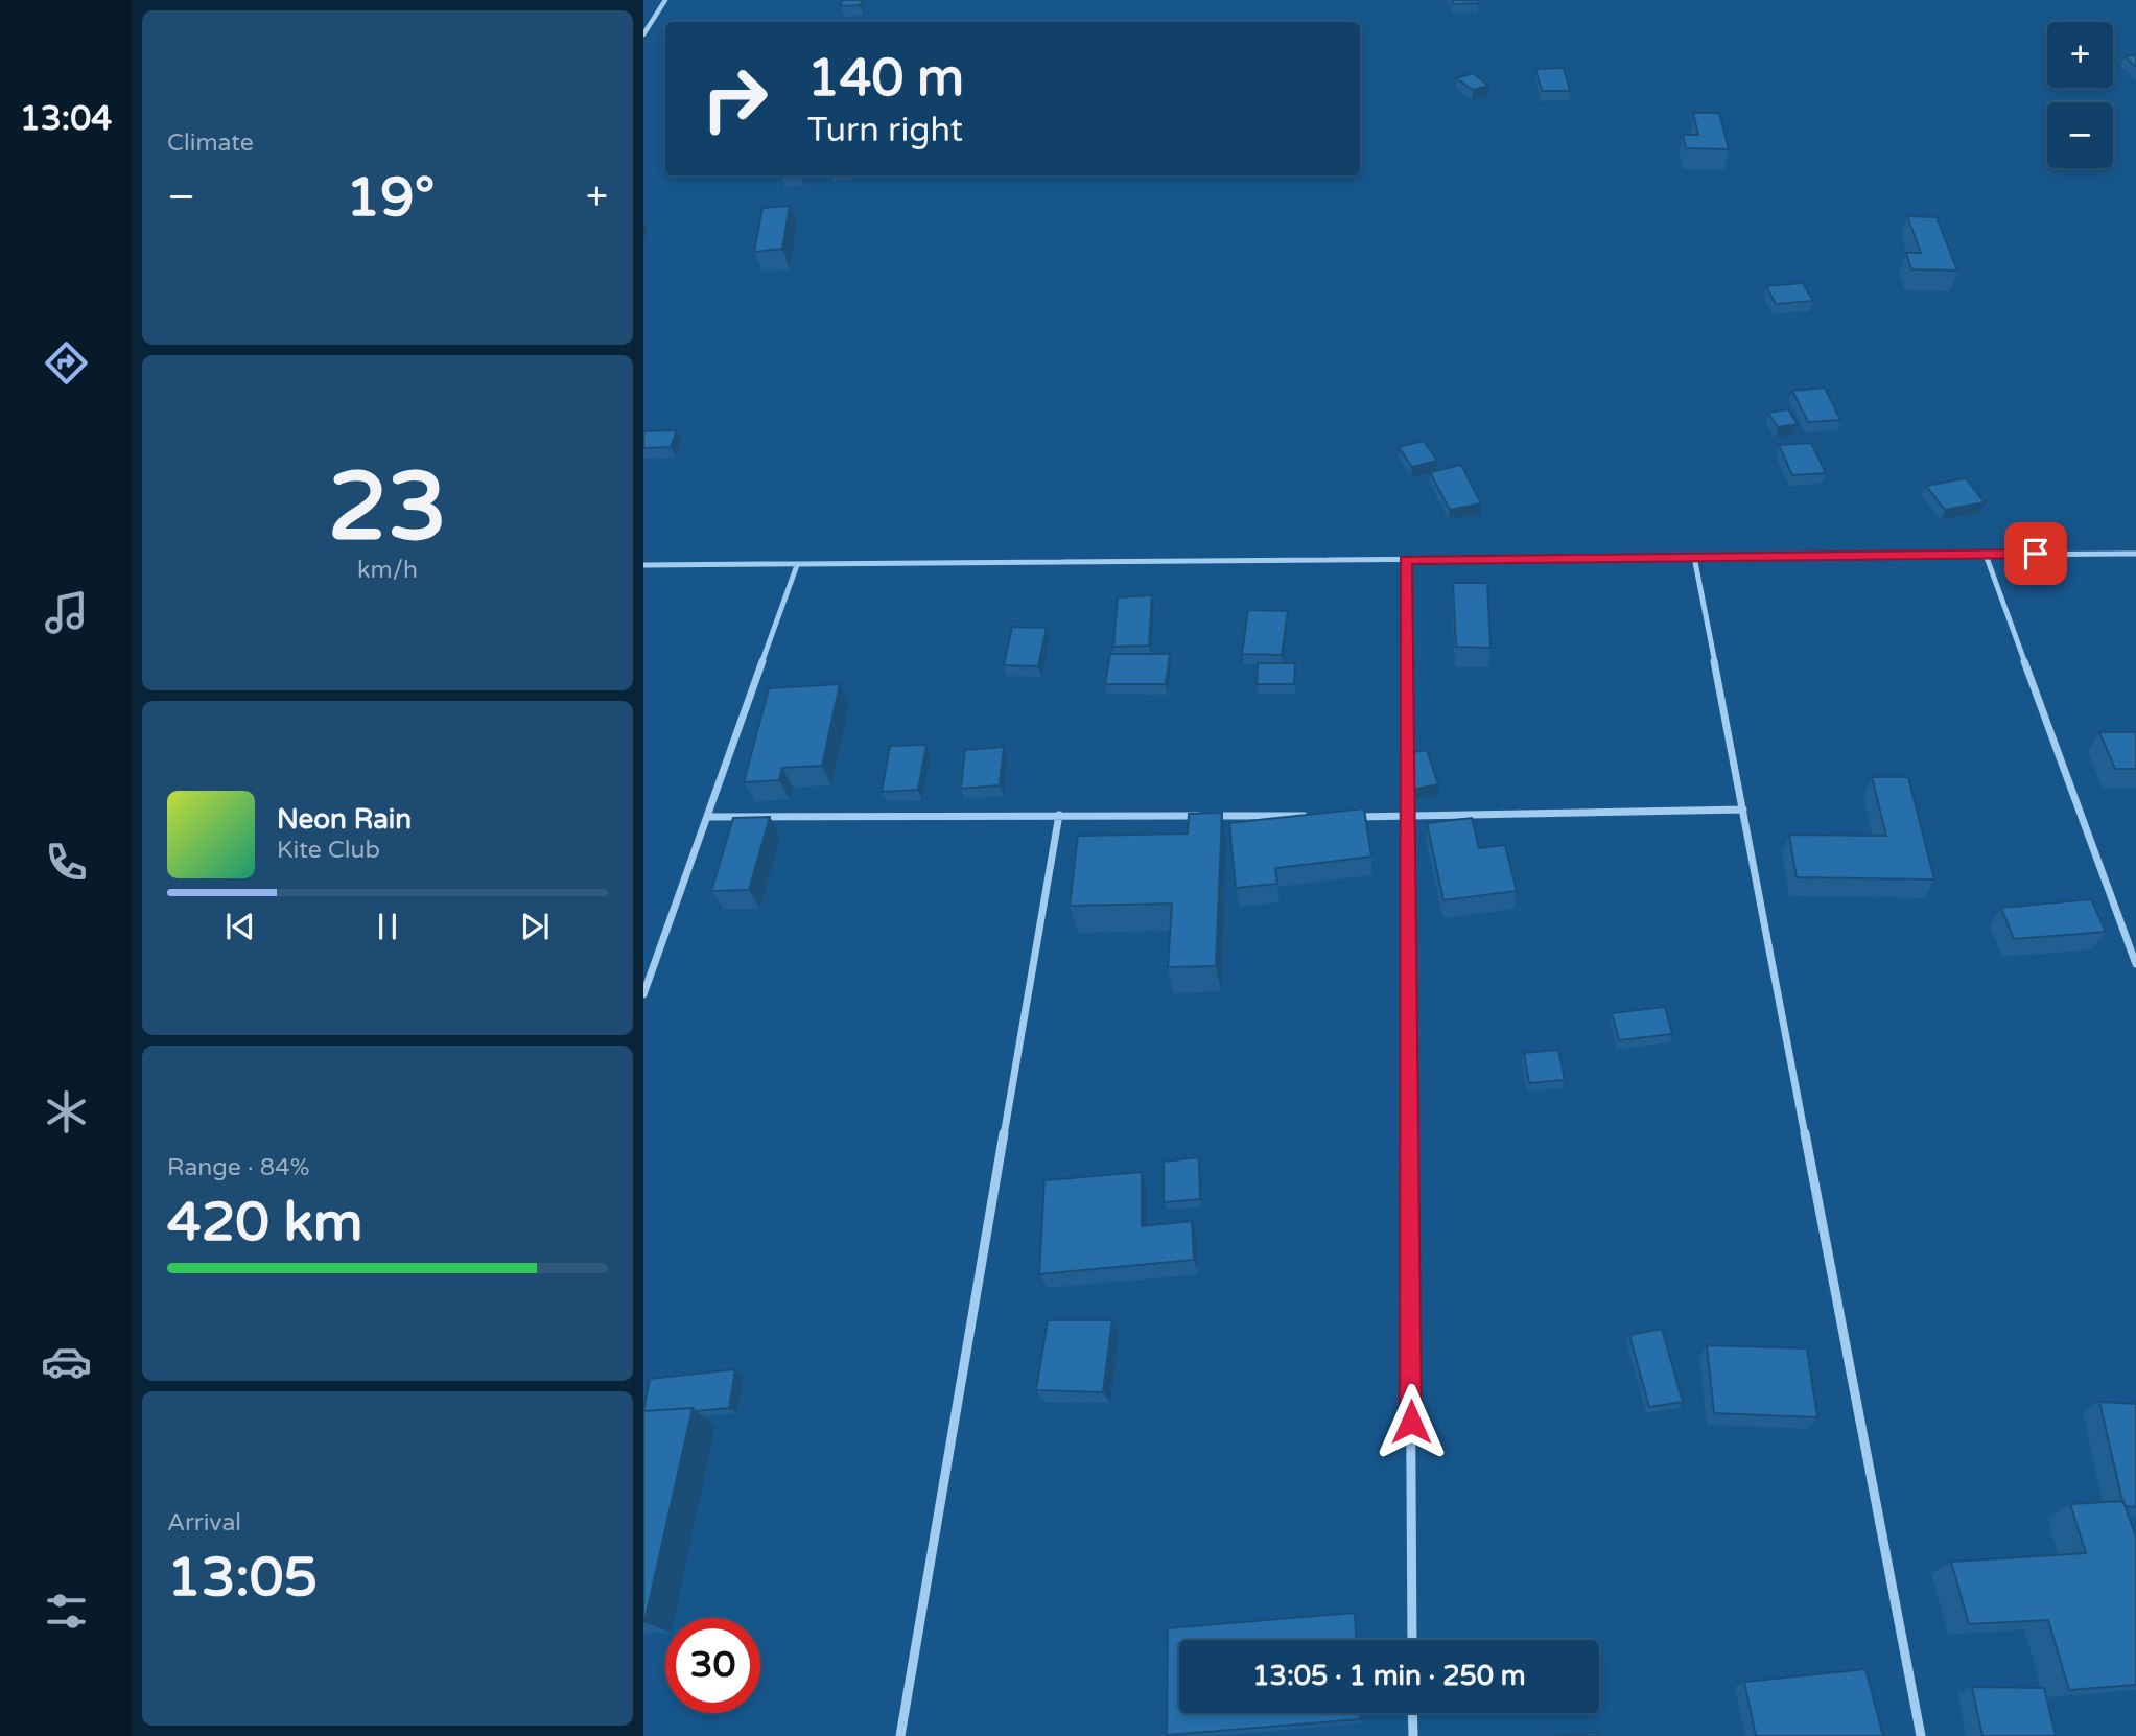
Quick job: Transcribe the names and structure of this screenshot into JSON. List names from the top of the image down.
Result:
{
  "page": {
    "tabs": "13:04",
    "tile": [
      "Climate",
      ["23", "km/h"],
      ["Range · 84%", "420 km"],
      ["Arrival", "13:05"]
    ],
    "map_buttons": ["+", "−"],
    "turn": ["140 m", "Turn right"],
    "heat": ["−", "19°", "+"],
    "song": ["Neon Rain", "Kite Club"],
    "limit": "30",
    "trip": "13:05 · 1 min · 250 m"
  }
}
